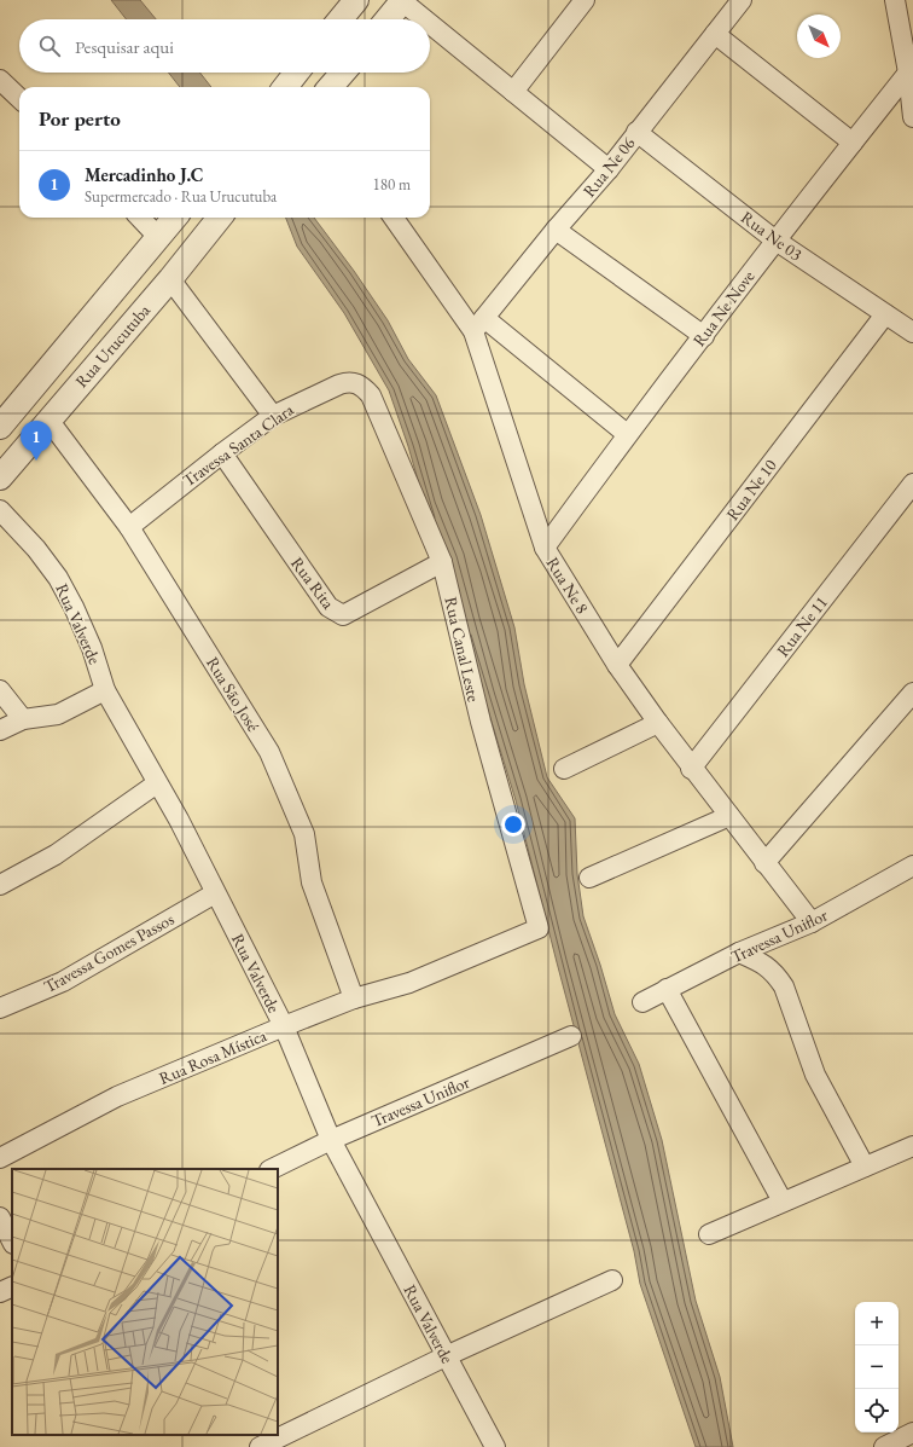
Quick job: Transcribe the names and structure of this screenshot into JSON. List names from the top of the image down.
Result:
{
  "streets": {
    "street": [
      "Rua Ne 06",
      "Rua Ne 03",
      "Rua Ne Nove",
      "Rua Urucutuba",
      "Travessa Santa Clara",
      "Rua Ne 10",
      "Rua Rita",
      "Rua Ne 8",
      "Rua Valverde",
      "Rua Ne 11",
      "Rua Canal Leste",
      "Rua São José",
      "Travessa Uniflor",
      "Travessa Gomes Passos",
      "Rua Rosa Mística"
    ]
  },
  "crossings": [
    ["Rua Ne 06", "Rua Ne 03"],
    ["Rua Ne 06", "Rua Ne 8"],
    ["Rua Ne 03", "Rua Ne Nove"],
    ["Rua Ne 03", "Rua Ne 10"],
    ["Rua Ne Nove", "Rua Ne 8"],
    ["Rua Urucutuba", "Rua São José"],
    ["Travessa Santa Clara", "Rua Rita"],
    ["Travessa Santa Clara", "Rua Canal Leste"],
    ["Travessa Santa Clara", "Rua São José"],
    ["Rua Ne 10", "Rua Ne 8"],
    ["Rua Rita", "Rua Canal Leste"],
    ["Rua Ne 8", "Rua Ne 11"],
    ["Rua Ne 8", "Travessa Uniflor"],
    ["Rua Valverde", "Travessa Uniflor"],
    ["Rua Valverde", "Travessa Gomes Passos"],
    ["Rua Valverde", "Rua Rosa Mística"],
    ["Rua Canal Leste", "Rua Rosa Mística"],
    ["Rua São José", "Rua Rosa Mística"]
  ],
  "north": "bottom right",
  "page": {
    "search": "Pesquisar aqui",
    "heading": "Por perto",
    "list": [
      {
        "mark": "1",
        "name": "Mercadinho J.C",
        "note": "Supermercado · Rua Urucutuba",
        "value": "180 m"
      }
    ],
    "pins": "1",
    "map_buttons": ["+", "−"]
  }
}
